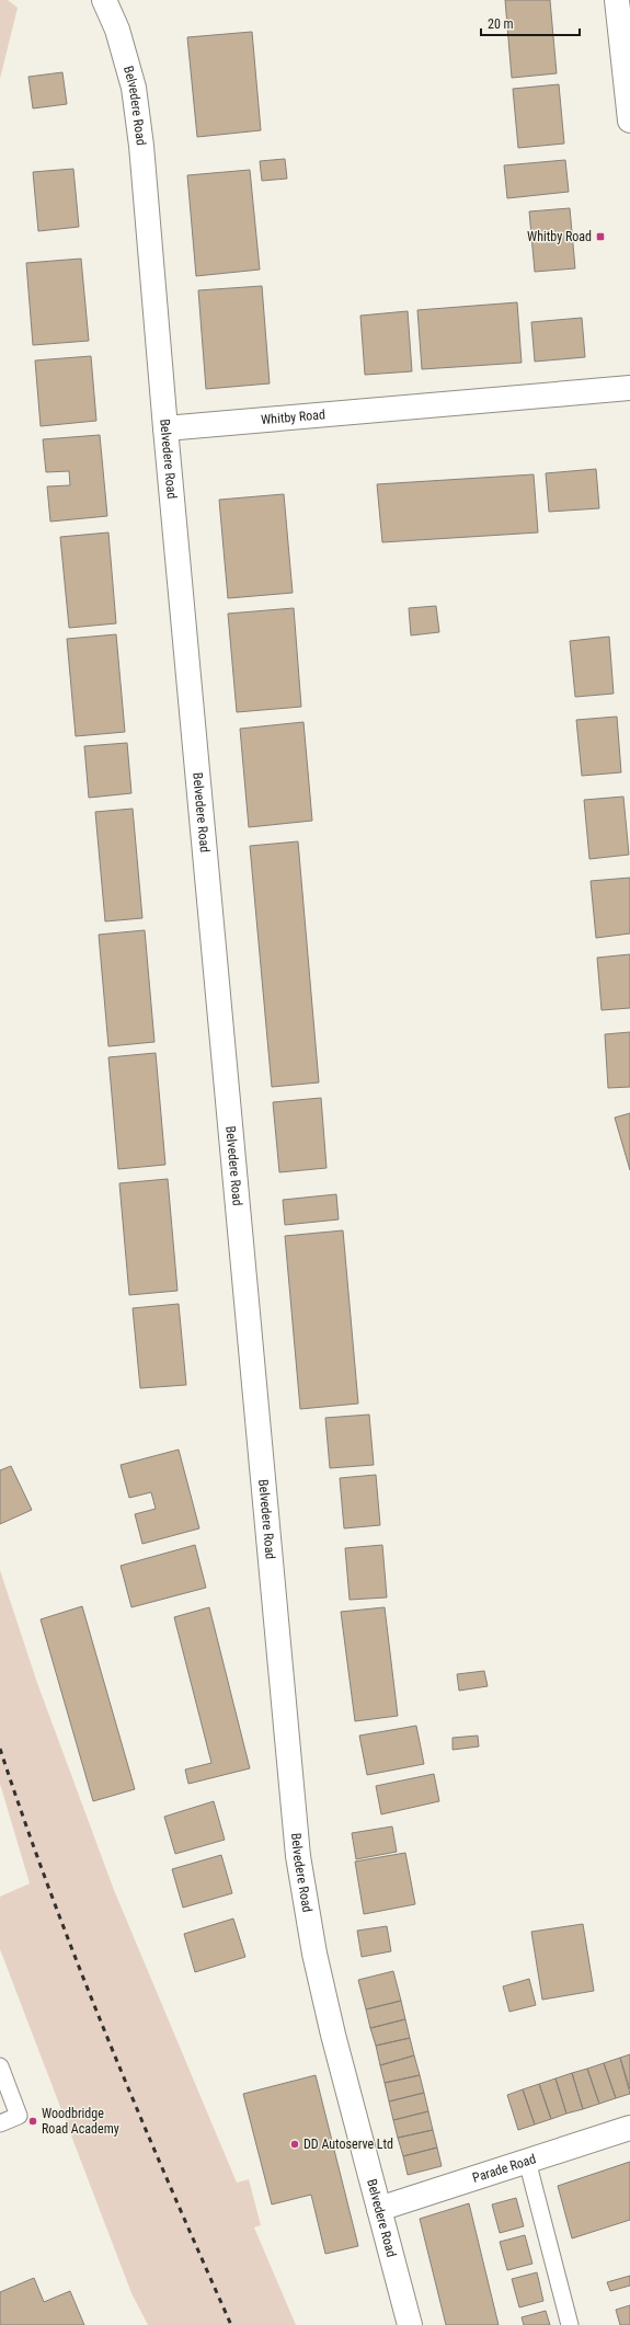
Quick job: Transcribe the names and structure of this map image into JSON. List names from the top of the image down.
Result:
{
  "streets": {
    "street": ["Belvedere Road", "Whitby Road", "Parade Road"]
  },
  "crossings": [
    ["Belvedere Road", "Whitby Road"],
    ["Belvedere Road", "Parade Road"]
  ],
  "places": {
    "transit": ["Whitby Road"],
    "other": ["Woodbridge Road Academy", "DD Autoserve Ltd"]
  },
  "scale_bar": "20 m"
}
